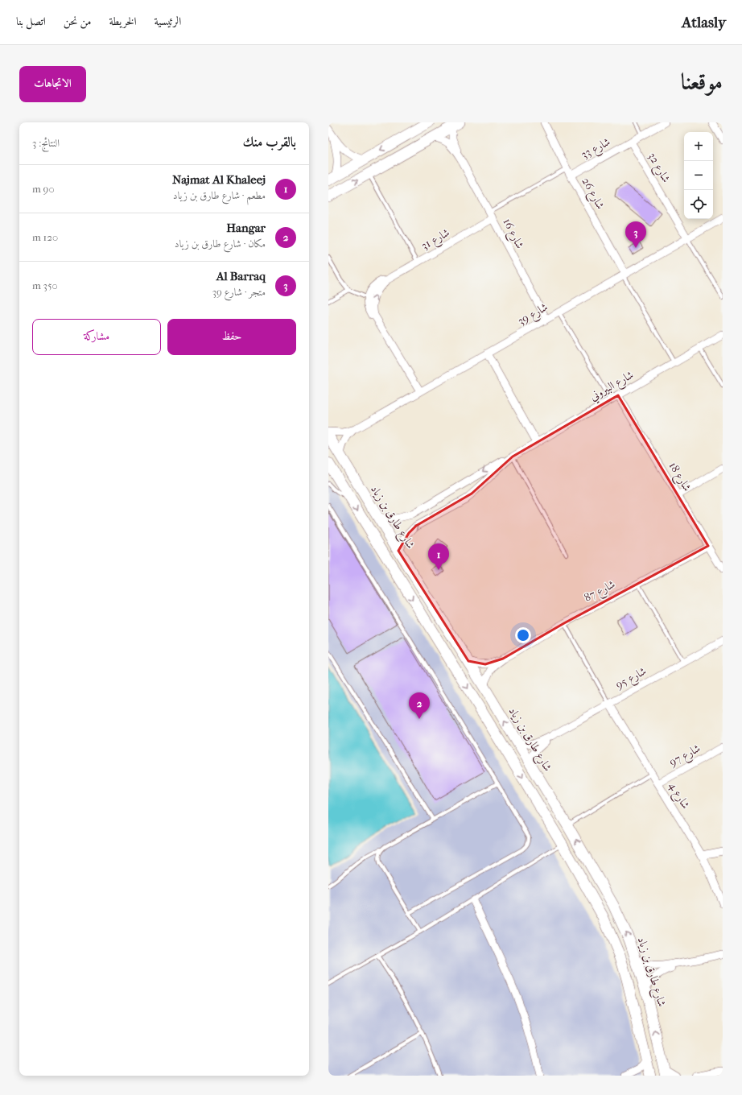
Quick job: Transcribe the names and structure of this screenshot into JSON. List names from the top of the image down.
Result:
{
  "streets": {
    "main road": ["شارع طارق بن زياد"],
    "street": [
      "شارع 33",
      "شارع 32",
      "شارع 26",
      "شارع 16",
      "شارع 31",
      "شارع 39",
      "شارع البيروني",
      "شارع 18",
      "شارع 87",
      "شارع 95",
      "شارع 97",
      "شارع 4"
    ]
  },
  "crossings": [
    ["شارع 33", "شارع 32"],
    ["شارع 33", "شارع 26"],
    ["شارع 32", "شارع 39"],
    ["شارع 26", "شارع 39"],
    ["شارع 16", "شارع 31"],
    ["شارع 16", "شارع 39"],
    ["شارع 31", "شارع 39"],
    ["شارع 39", "شارع طارق بن زياد"],
    ["شارع البيروني", "شارع 18"],
    ["شارع البيروني", "شارع طارق بن زياد"],
    ["شارع 18", "شارع 87"],
    ["شارع طارق بن زياد", "شارع 87"],
    ["شارع طارق بن زياد", "شارع 95"],
    ["شارع 95", "شارع 4"],
    ["شارع 97", "شارع 4"]
  ],
  "page": {
    "header": "Atlasly",
    "nav": [
      "الرئيسية",
      "الخريطة",
      "من نحن",
      "اتصل بنا"
    ],
    "title": "موقعنا",
    "buttons": [
      "الاتجاهات",
      ["حفظ", "مشاركة"]
    ],
    "heading": ["بالقرب منك", "النتائج: 3"],
    "map_buttons": ["+", "−"],
    "list": [
      {
        "mark": "1",
        "name": "Najmat Al Khaleej",
        "note": "مطعم · شارع طارق بن زياد",
        "value": "90 m"
      },
      {
        "mark": "2",
        "name": "Hangar",
        "note": "مكان · شارع طارق بن زياد",
        "value": "120 m"
      },
      {
        "mark": "3",
        "name": "Al Barraq",
        "note": "متجر · شارع 39",
        "value": "350 m"
      }
    ],
    "pins": ["3", "1", "2"]
  }
}
